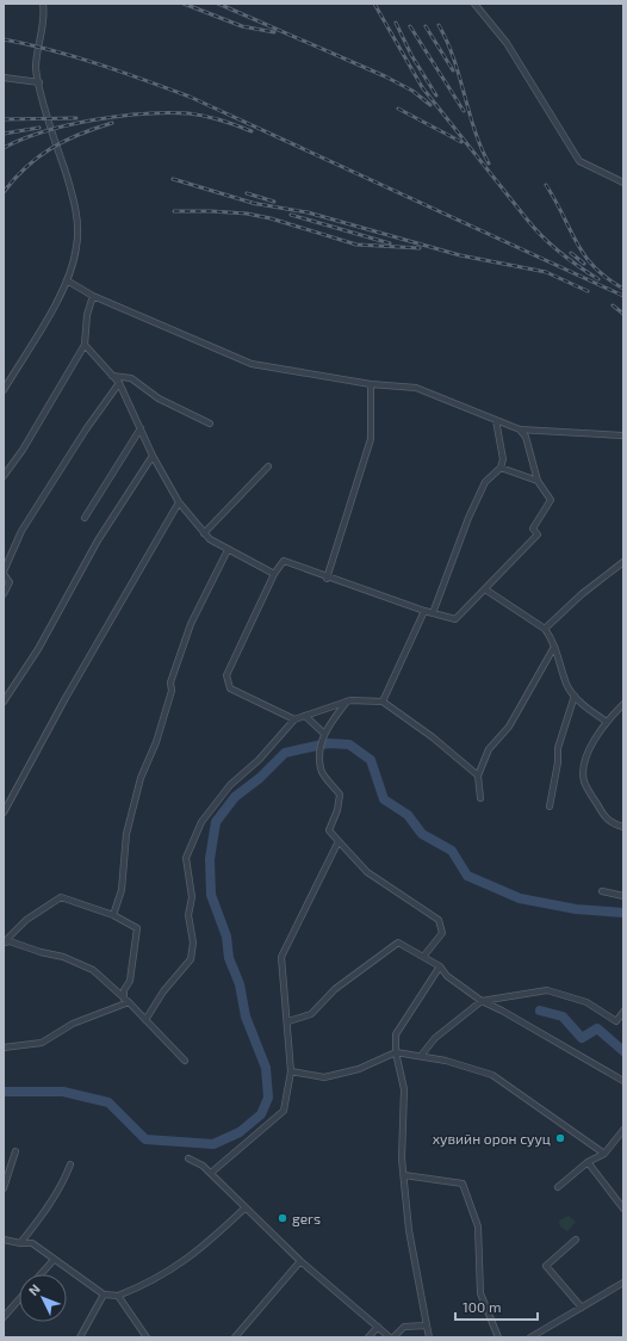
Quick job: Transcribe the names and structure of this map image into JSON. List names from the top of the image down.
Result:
{
  "places": ["хувийн орон сууц", "gers"],
  "scale_bar": "100 m",
  "north": "top left"
}
